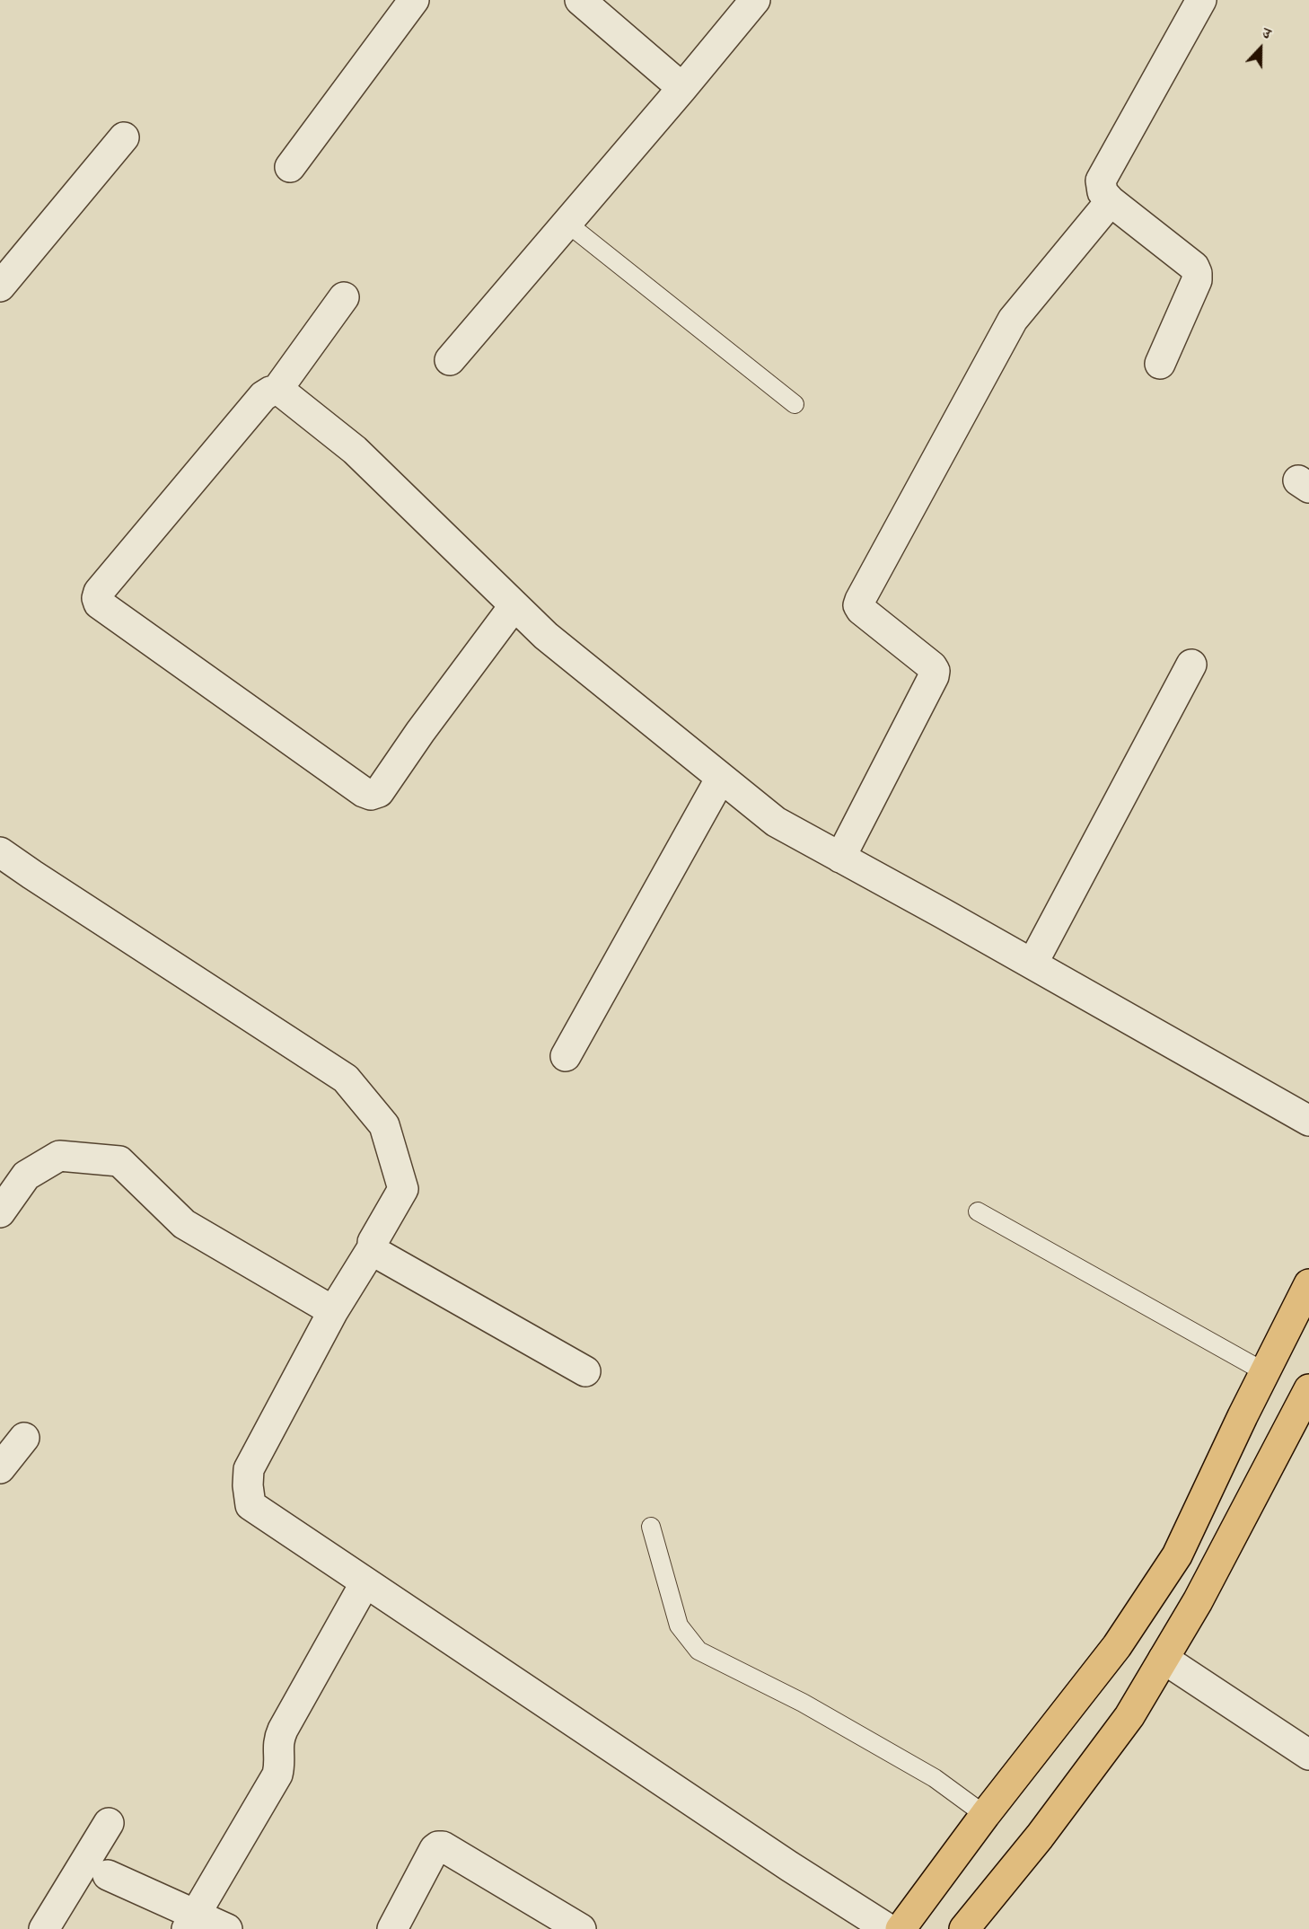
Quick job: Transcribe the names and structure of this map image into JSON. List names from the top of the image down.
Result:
{
  "north": "top"
}
